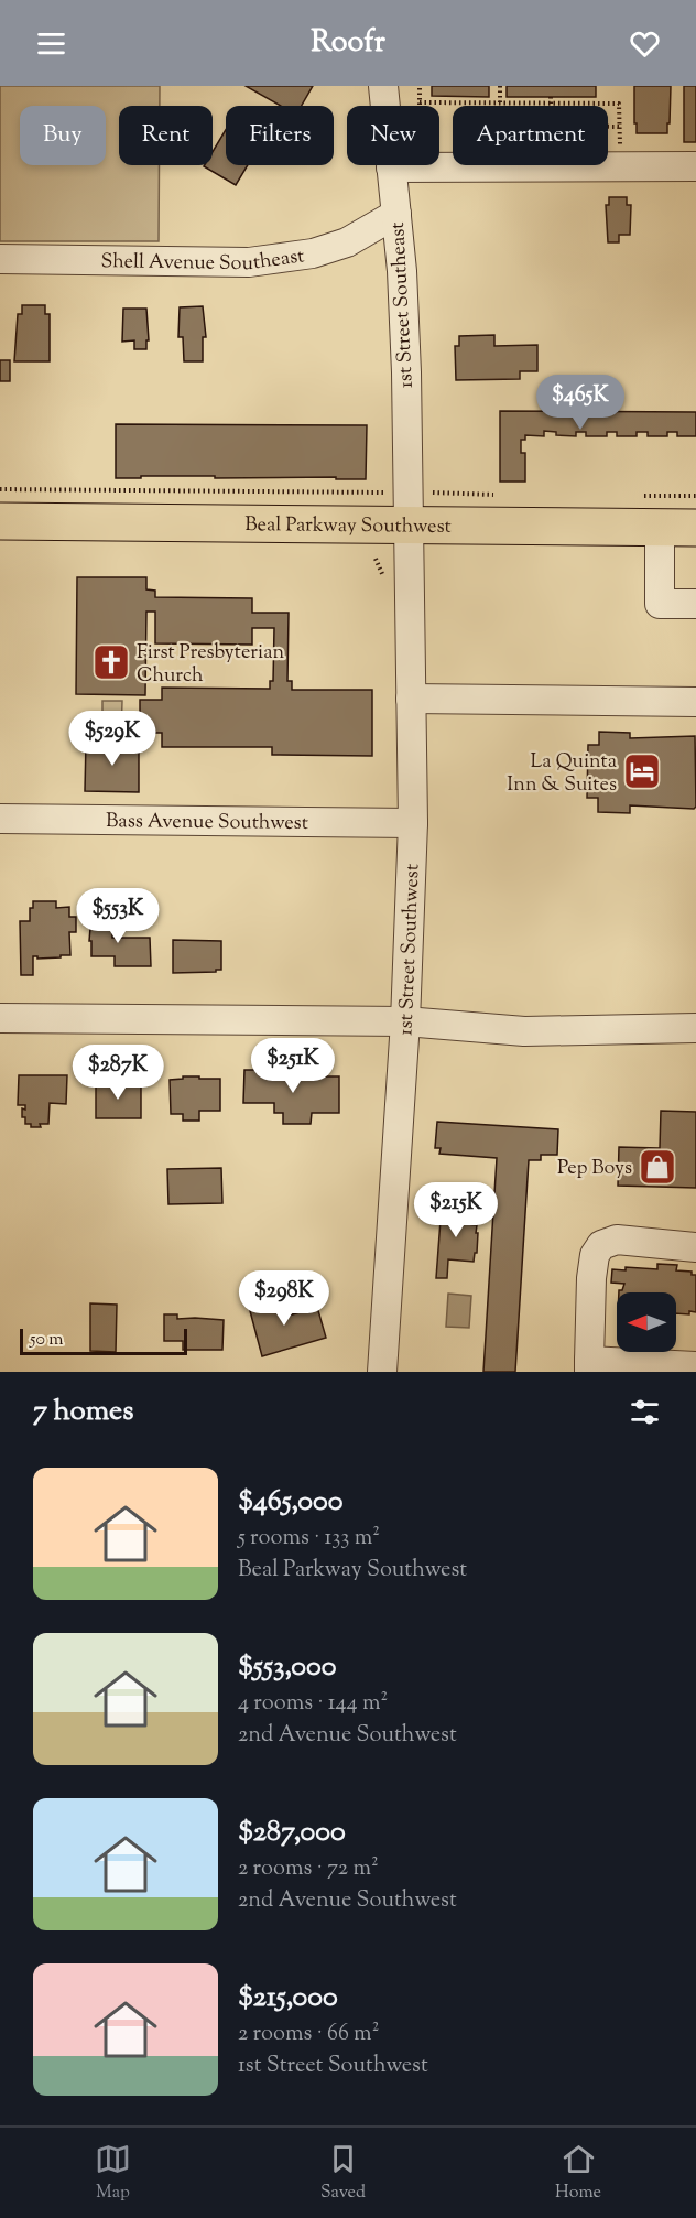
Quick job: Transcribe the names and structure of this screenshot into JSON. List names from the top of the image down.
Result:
{
  "streets": {
    "main road": ["Beal Parkway Southwest"],
    "street": [
      "Shell Avenue Southeast",
      "1st Street Southeast",
      "Bass Avenue Southwest",
      "1st Street Southwest"
    ]
  },
  "crossings": [
    ["Shell Avenue Southeast", "1st Street Southeast"],
    ["1st Street Southeast", "Beal Parkway Southwest"],
    ["1st Street Southeast", "1st Street Southwest"],
    ["Beal Parkway Southwest", "1st Street Southwest"],
    ["Bass Avenue Southwest", "1st Street Southwest"]
  ],
  "places": {
    "church": ["First Presbyterian Church"],
    "hotel": ["La Quinta Inn & Suites"],
    "shop": ["Pep Boys"]
  },
  "scale_bar": "50 m",
  "north": "left",
  "page": {
    "header": "Roofr",
    "chip": [
      "Buy",
      "Rent",
      "Filters",
      "New",
      "Apartment"
    ],
    "price": [
      "$465K",
      "$529K",
      "$553K",
      "$251K",
      "$287K",
      "$215K",
      "$298K"
    ],
    "scale": "50 m",
    "heading": "7 homes",
    "list": [
      {
        "name": "$465,000",
        "note": "5 rooms · 133 m² · Beal Parkway Southwest"
      },
      {
        "name": "$553,000",
        "note": "4 rooms · 144 m² · 2nd Avenue Southwest"
      },
      {
        "name": "$287,000",
        "note": "2 rooms · 72 m² · 2nd Avenue Southwest"
      },
      {
        "name": "$215,000",
        "note": "2 rooms · 66 m² · 1st Street Southwest"
      }
    ],
    "tabs": ["Map", "Saved", "Home"]
  }
}
